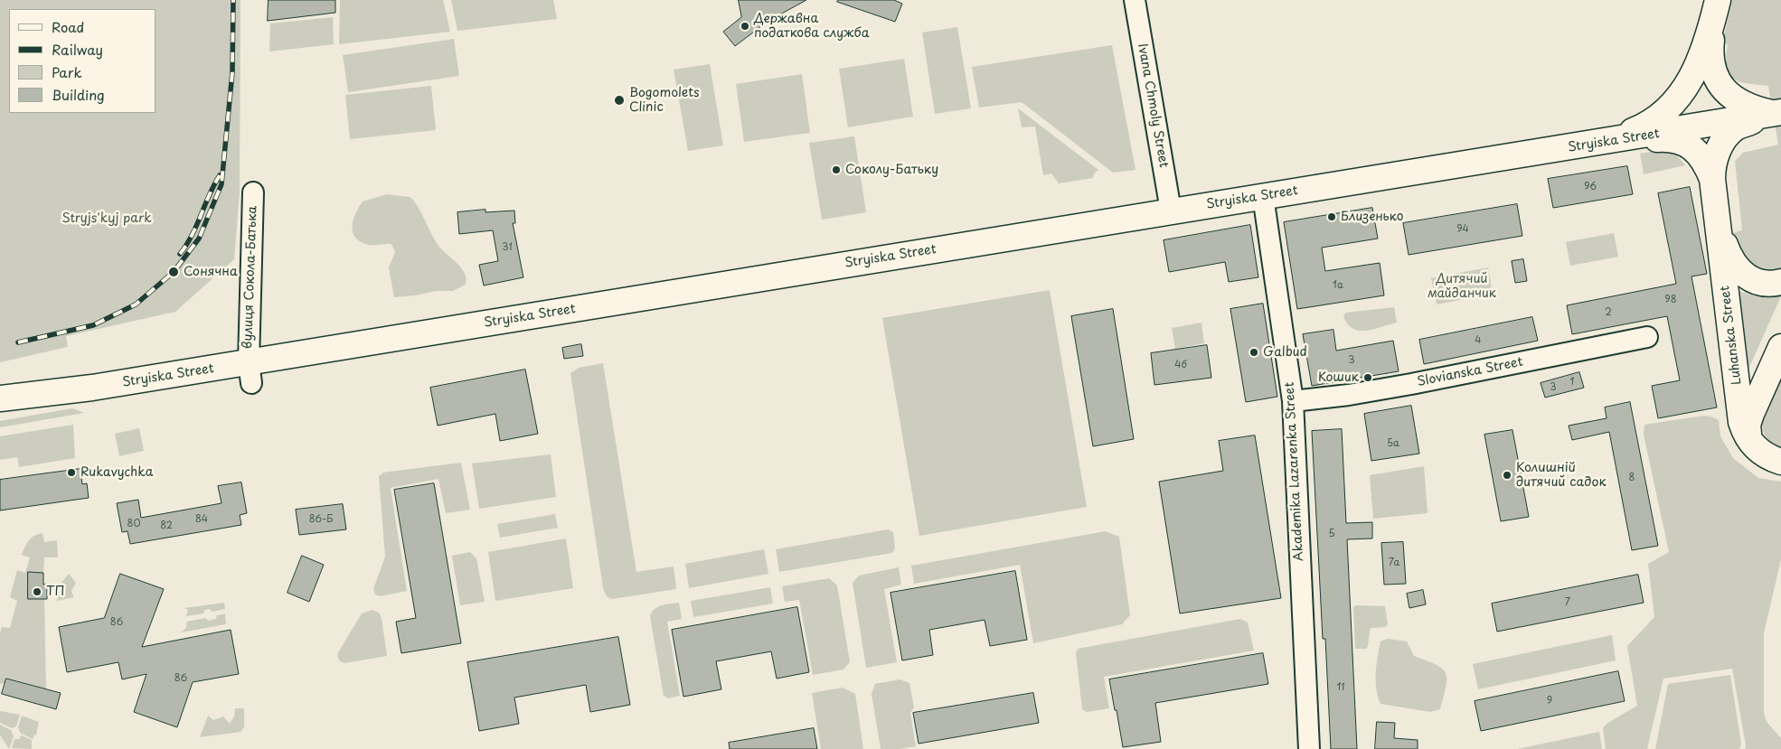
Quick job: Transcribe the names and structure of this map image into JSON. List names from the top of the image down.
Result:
{
  "streets": {
    "main road": ["Stryiska Street", "Luhanska Street"],
    "street": [
      "Ivana Chmoly Street",
      "вулиця Сокола-Батька",
      "Slovianska Street",
      "Akademika Lazarenka Street"
    ]
  },
  "crossings": [
    ["Ivana Chmoly Street", "Stryiska Street"],
    ["Stryiska Street", "вулиця Сокола-Батька"],
    ["Stryiska Street", "Luhanska Street"],
    ["Stryiska Street", "Akademika Lazarenka Street"],
    ["Slovianska Street", "Akademika Lazarenka Street"]
  ],
  "parks": ["Stryjs'kyj park", "Дитячий майданчик"],
  "places": [
    "Державна податкова служба",
    "Bogomolets Clinic",
    "Соколу-Батьку",
    "Близенько",
    "Сонячна",
    "Galbud",
    "Кошик",
    "Rukavychka",
    "Колишній дитячий садок",
    "ТП"
  ],
  "house_numbers": [
    "96",
    "94",
    "31",
    "1а",
    "98",
    "2",
    "4",
    "3",
    "4б",
    "1",
    "3",
    "5а",
    "8",
    "84",
    "86-Б",
    "80",
    "82",
    "5",
    "7а",
    "7",
    "86",
    "86",
    "11",
    "9"
  ],
  "legend": [
    "Road",
    "Railway",
    "Park",
    "Building"
  ]
}
